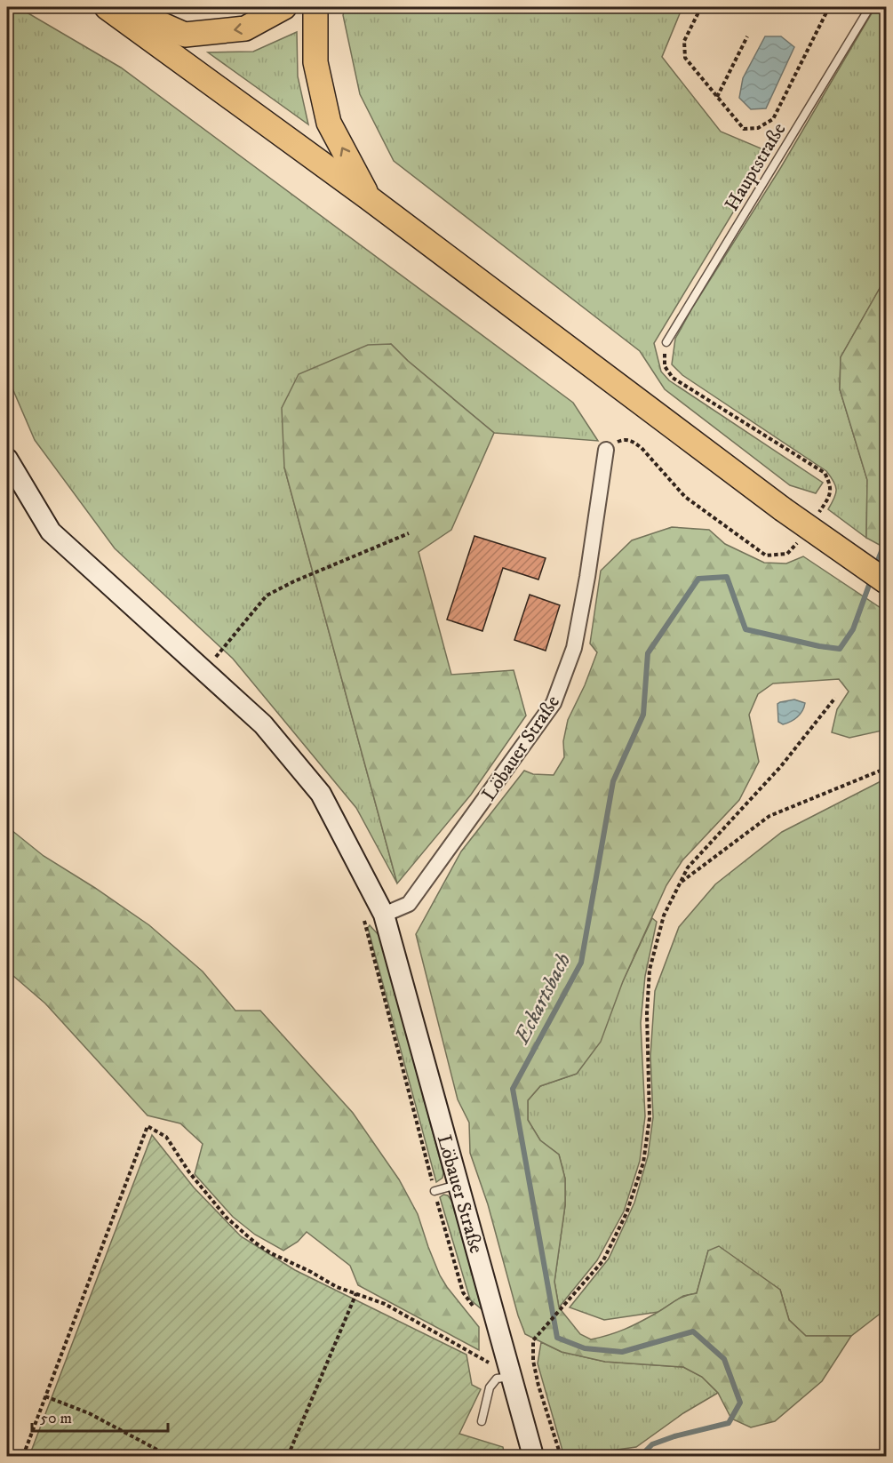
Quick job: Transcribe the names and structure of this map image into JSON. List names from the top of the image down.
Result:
{
  "streets": {
    "main road": ["Löbauer Straße"],
    "lane": ["Hauptstraße"]
  },
  "water": ["Eckartsbach"],
  "scale_bar": "50 m"
}
